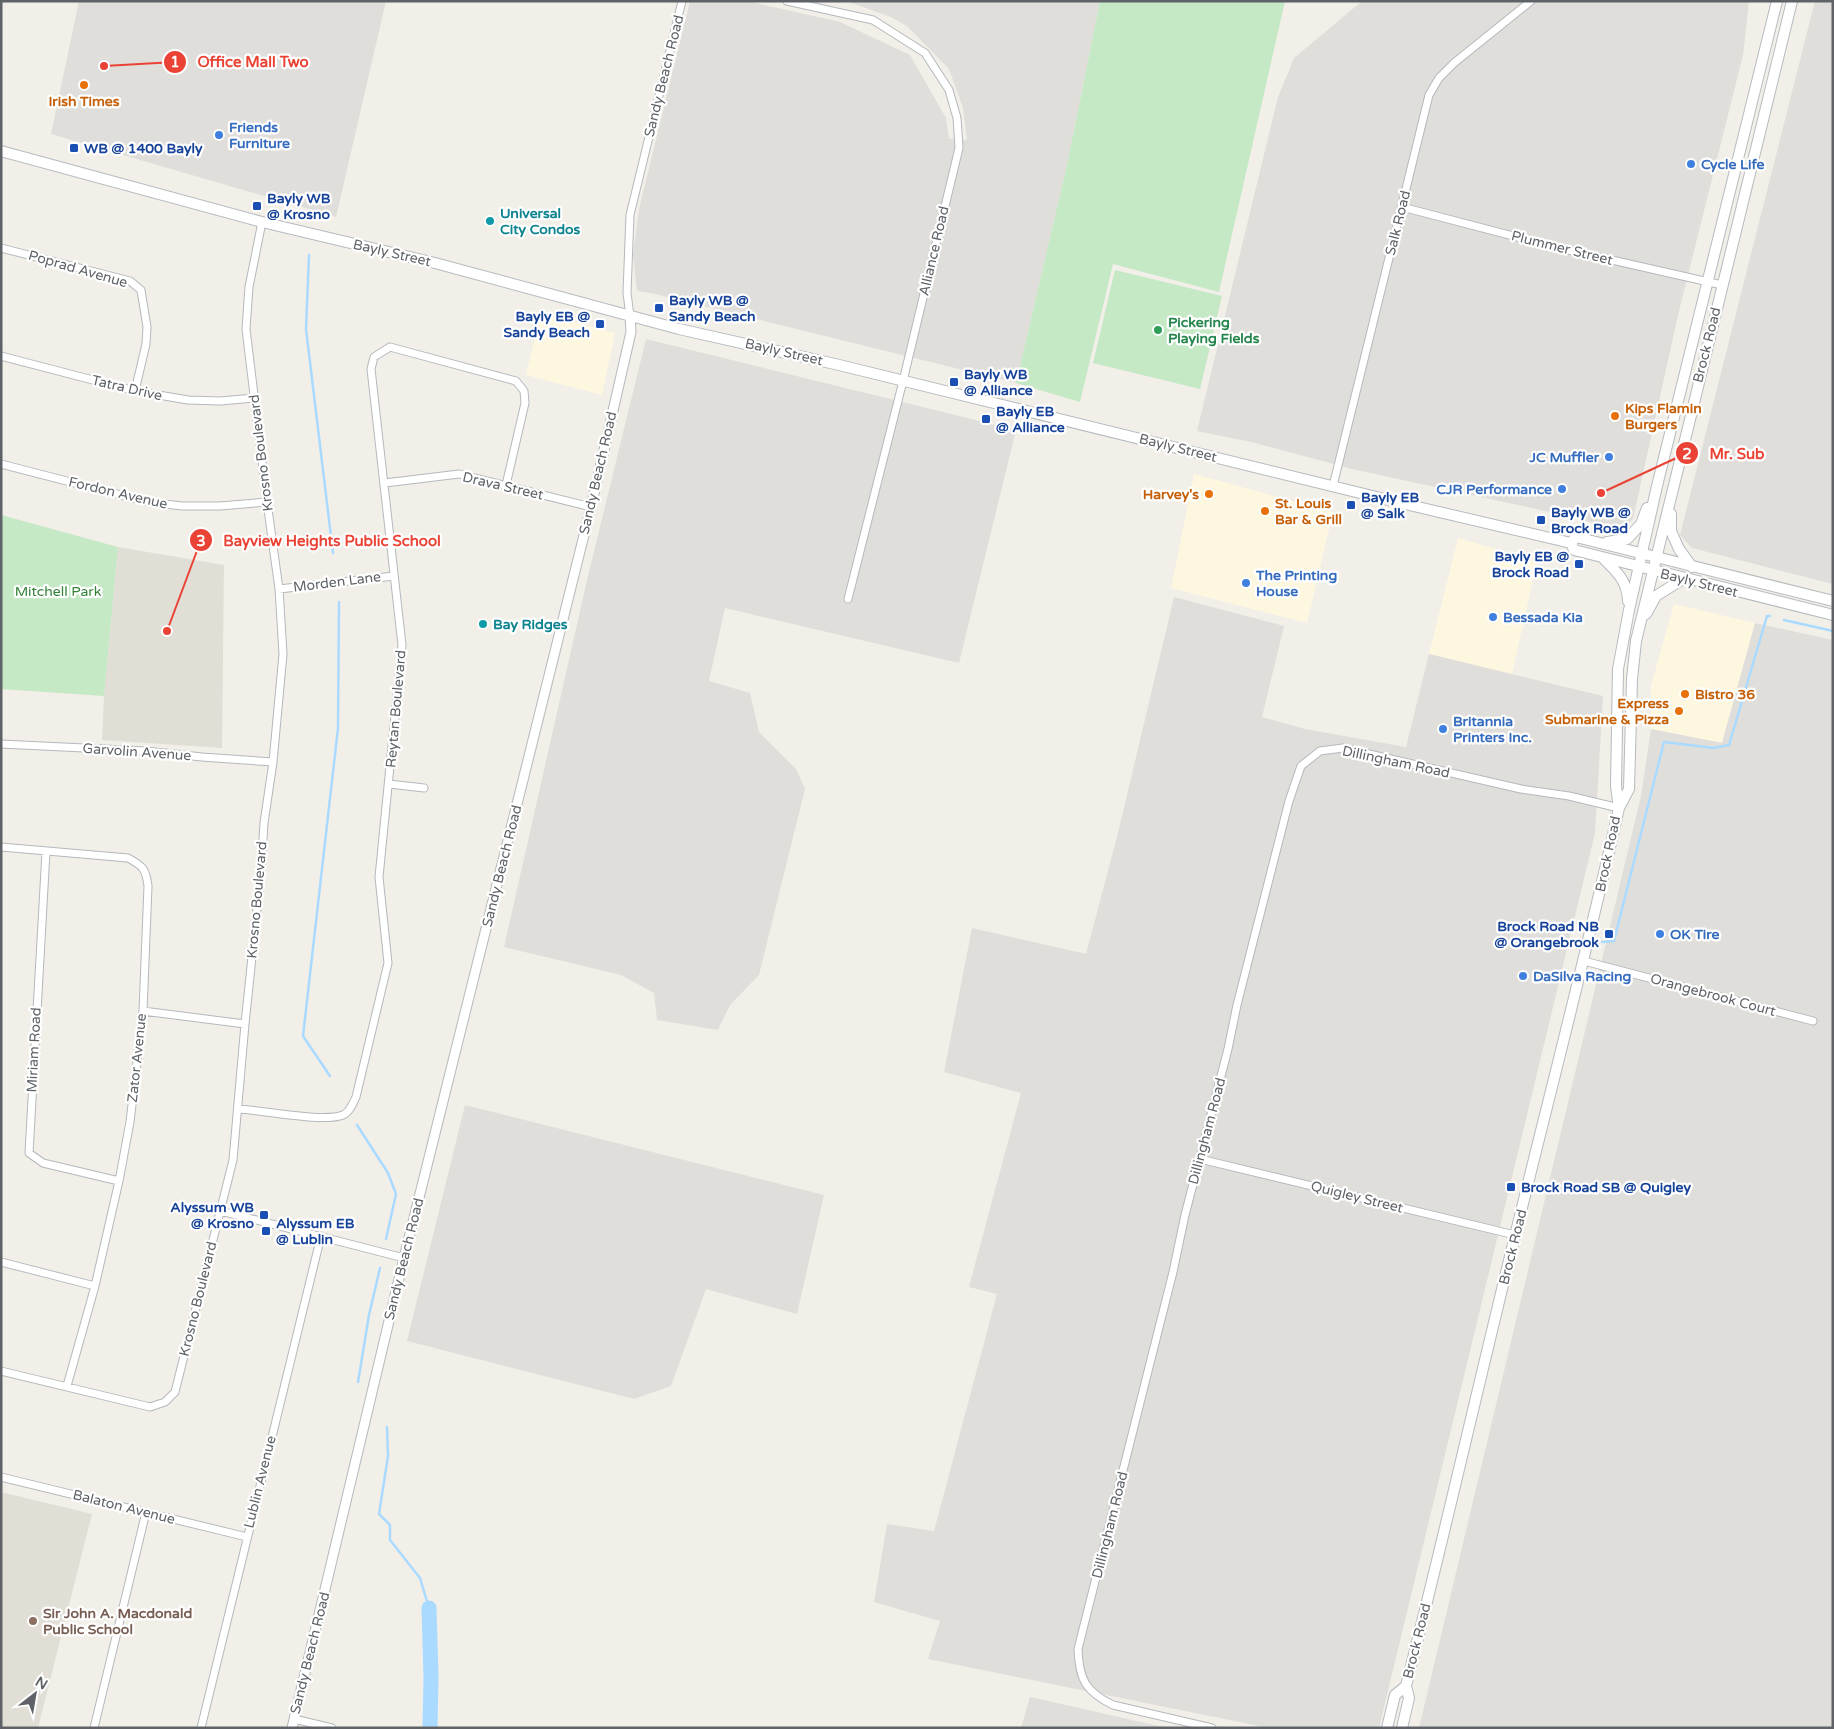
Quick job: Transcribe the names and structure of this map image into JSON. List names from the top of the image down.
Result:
{
  "streets": {
    "main road": ["Bayly Street", "Brock Road"],
    "street": [
      "Sandy Beach Road",
      "Salk Road",
      "Plummer Street",
      "Alliance Road",
      "Poprad Avenue",
      "Tatra Drive",
      "Krosno Boulevard",
      "Drava Street",
      "Fordon Avenue",
      "Morden Lane",
      "Reytan Boulevard",
      "Garvolin Avenue",
      "Dillingham Road",
      "Orangebrook Court",
      "Miriam Road",
      "Zator Avenue",
      "Quigley Street",
      "Lublin Avenue",
      "Balaton Avenue"
    ]
  },
  "crossings": [
    ["Sandy Beach Road", "Bayly Street"],
    ["Sandy Beach Road", "Drava Street"],
    ["Salk Road", "Plummer Street"],
    ["Salk Road", "Bayly Street"],
    ["Plummer Street", "Brock Road"],
    ["Alliance Road", "Bayly Street"],
    ["Bayly Street", "Brock Road"],
    ["Bayly Street", "Krosno Boulevard"],
    ["Poprad Avenue", "Tatra Drive"],
    ["Brock Road", "Dillingham Road"],
    ["Brock Road", "Orangebrook Court"],
    ["Brock Road", "Quigley Street"],
    ["Tatra Drive", "Krosno Boulevard"],
    ["Krosno Boulevard", "Fordon Avenue"],
    ["Krosno Boulevard", "Morden Lane"],
    ["Krosno Boulevard", "Reytan Boulevard"],
    ["Krosno Boulevard", "Garvolin Avenue"],
    ["Krosno Boulevard", "Zator Avenue"],
    ["Drava Street", "Reytan Boulevard"],
    ["Morden Lane", "Reytan Boulevard"],
    ["Dillingham Road", "Quigley Street"],
    ["Miriam Road", "Zator Avenue"],
    ["Lublin Avenue", "Balaton Avenue"]
  ],
  "parks": ["Mitchell Park"],
  "places": {
    "other": [
      "Office Mall Two",
      "Irish Times",
      "Friends Furniture",
      "Cycle Life",
      "Universal City Condos",
      "Pickering Playing Fields",
      "Kips Flamin Burgers",
      "JC Muffler",
      "CJR Performance",
      "Mr. Sub",
      "Harvey's",
      "St. Louis Bar & Grill",
      "The Printing House",
      "Bessada Kia",
      "Bay Ridges",
      "Bayview Heights Public School",
      "Bistro 36",
      "Express Submarine & Pizza",
      "Britannia Printers Inc.",
      "OK Tire",
      "DaSilva Racing",
      "Sir John A. Macdonald Public School"
    ],
    "transit": [
      "WB @ 1400 Bayly",
      "Bayly WB @ Krosno",
      "Bayly WB @ Sandy Beach",
      "Bayly EB @ Sandy Beach",
      "Bayly WB @ Alliance",
      "Bayly EB @ Alliance",
      "Bayly EB @ Salk",
      "Bayly WB @ Brock Road",
      "Bayly EB @ Brock Road",
      "Brock Road NB @ Orangebrook",
      "Brock Road SB @ Quigley",
      "Alyssum WB @ Krosno",
      "Alyssum EB @ Lublin"
    ]
  },
  "north": "top right"
}
